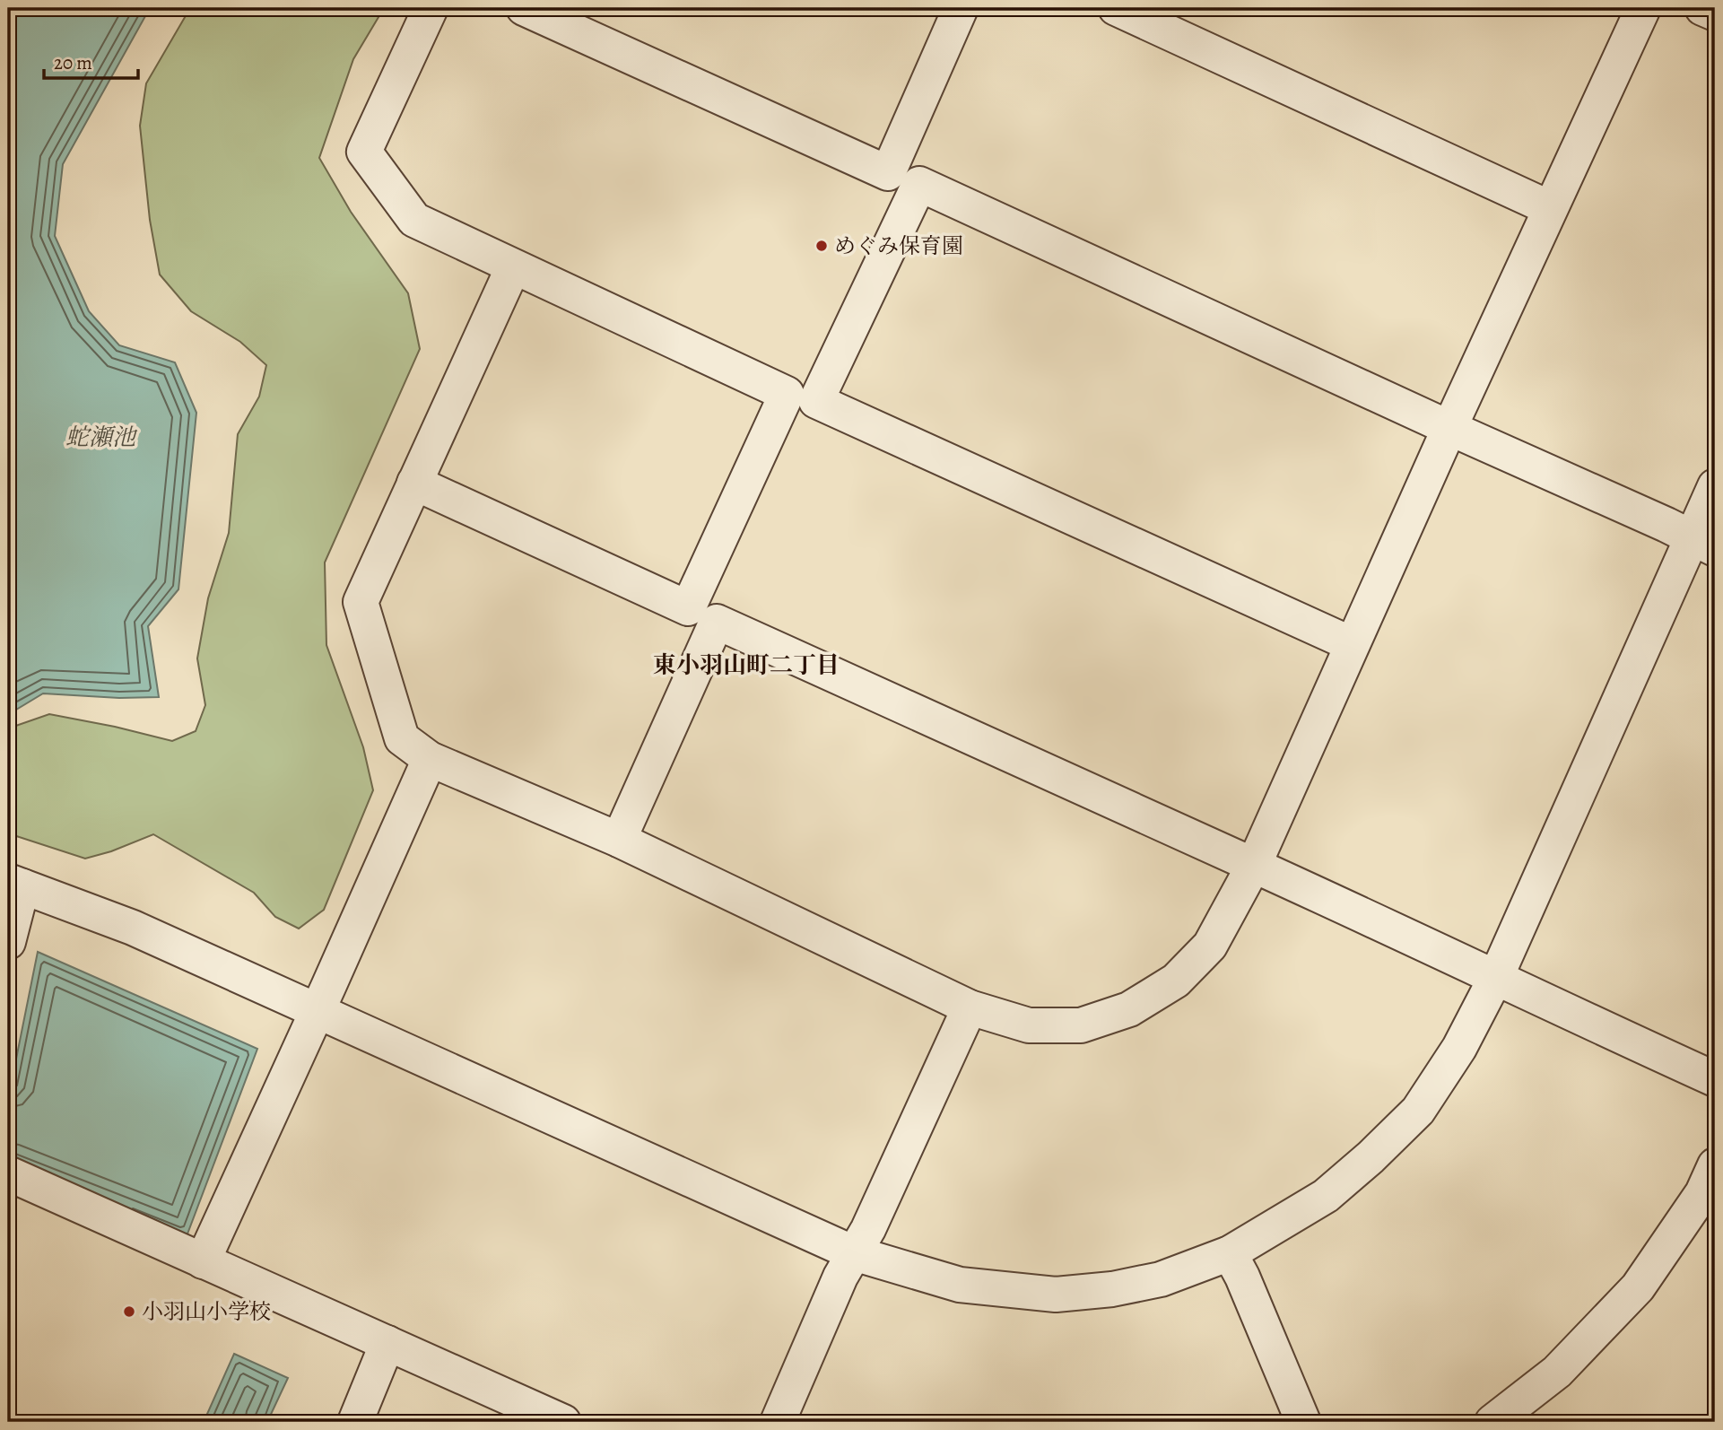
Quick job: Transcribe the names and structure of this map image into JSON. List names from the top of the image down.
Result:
{
  "districts": ["東小羽山町二丁目"],
  "water": ["蛇瀬池"],
  "places": ["めぐみ保育園", "小羽山小学校"],
  "scale_bar": "20 m"
}
